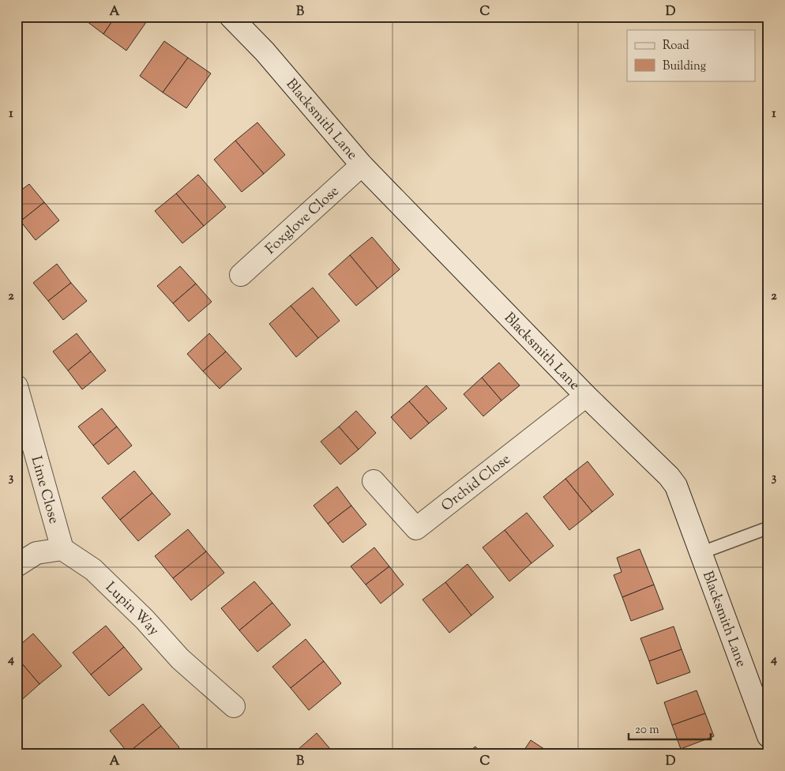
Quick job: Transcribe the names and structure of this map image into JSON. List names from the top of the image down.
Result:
{
  "streets": {
    "street": [
      "Blacksmith Lane",
      "Foxglove Close",
      "Orchid Close",
      "Lime Close",
      "Lupin Way"
    ]
  },
  "crossings": [
    ["Blacksmith Lane", "Foxglove Close"],
    ["Blacksmith Lane", "Orchid Close"],
    ["Lime Close", "Lupin Way"]
  ],
  "legend": ["Road", "Building"],
  "scale_bar": "20 m",
  "grid": {
    "columns": [
      "A",
      "B",
      "C",
      "D"
    ],
    "rows": [
      "1",
      "2",
      "3",
      "4"
    ]
  }
}
